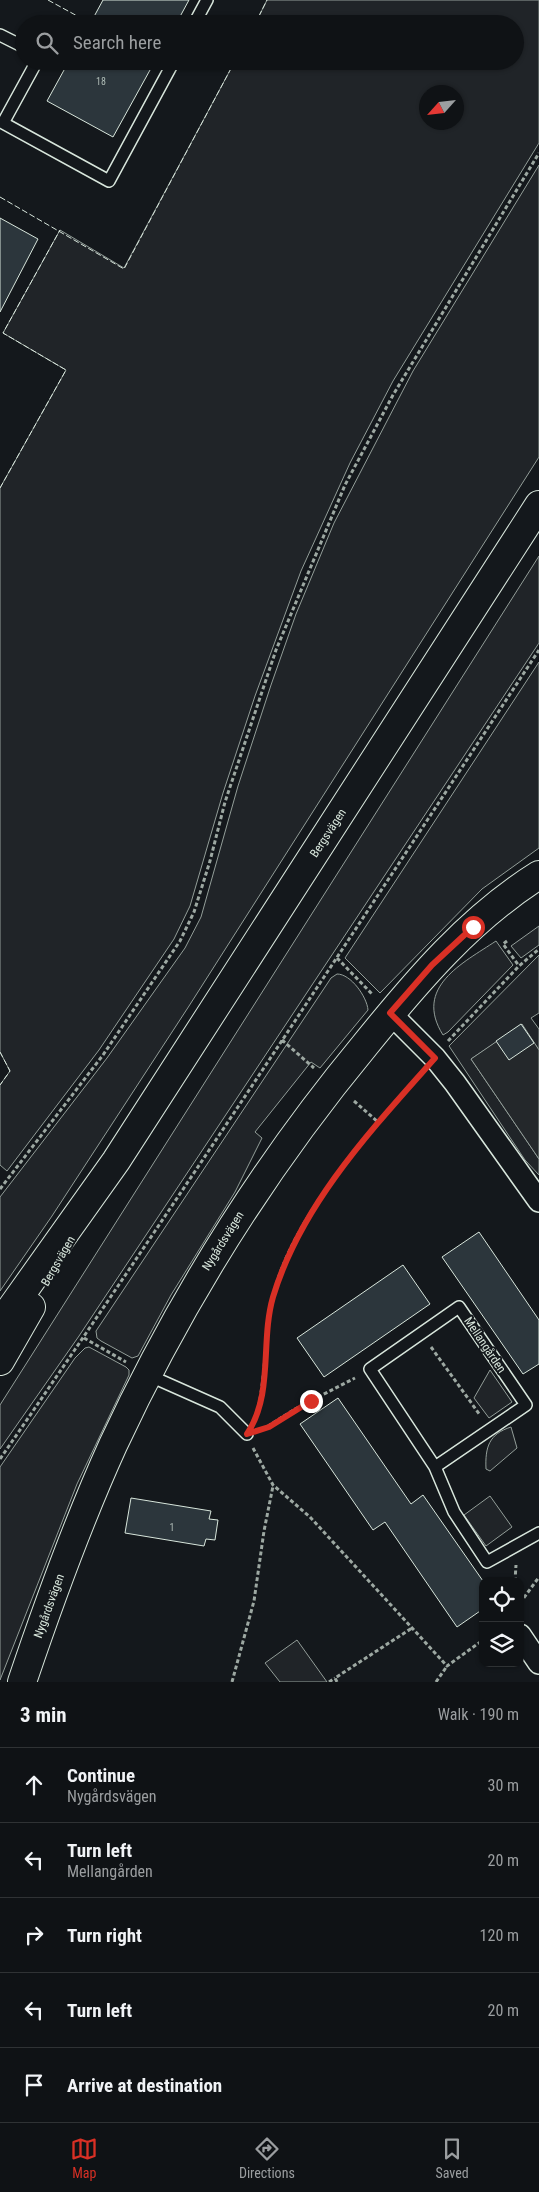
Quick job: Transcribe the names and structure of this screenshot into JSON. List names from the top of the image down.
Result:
{
  "streets": {
    "main road": ["Bergsvägen", "Nygårdsvägen"],
    "lane": ["Mellangården"]
  },
  "house_numbers": ["18", "1"],
  "north": "bottom left",
  "page": {
    "search": "Search here",
    "heading": ["3 min", "Walk · 190 m"],
    "list": [
      ["Continue", "Nygårdsvägen", "30 m"],
      ["Turn left", "Mellangården", "20 m"],
      ["Turn right", "120 m"],
      ["Turn left", "20 m"],
      "Arrive at destination"
    ],
    "nav": ["Map", "Directions", "Saved"]
  }
}
